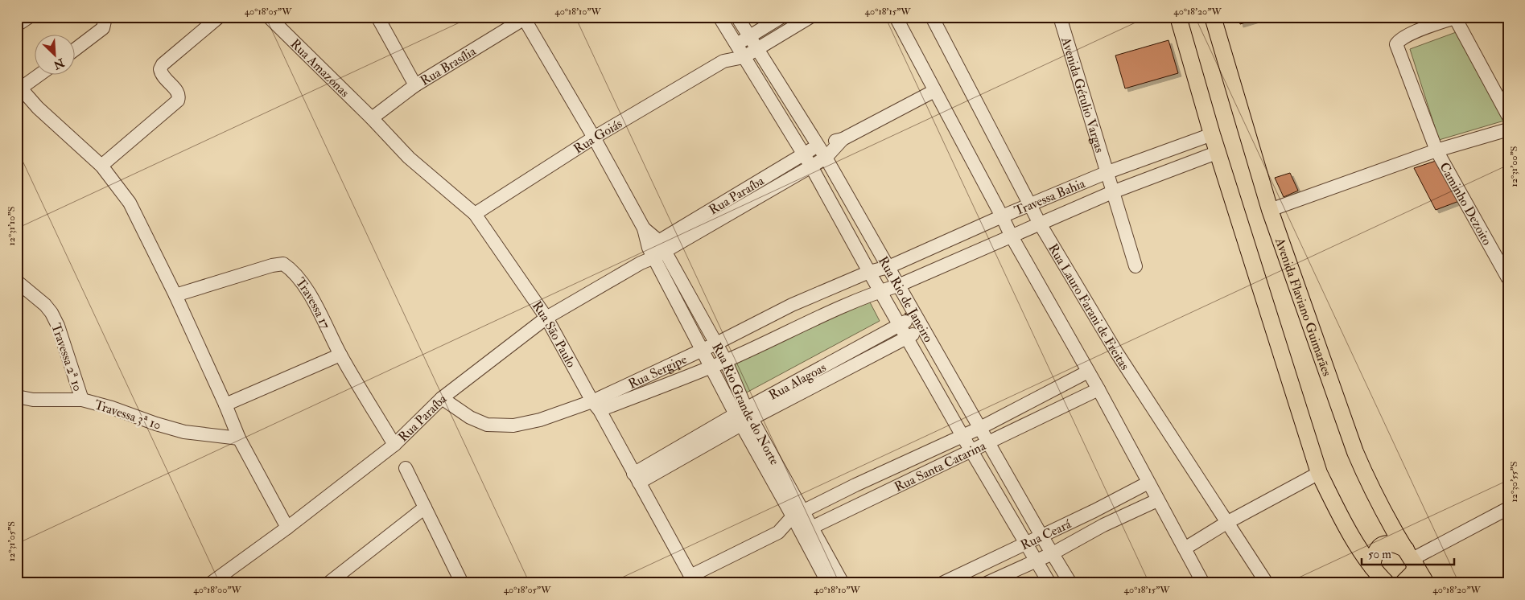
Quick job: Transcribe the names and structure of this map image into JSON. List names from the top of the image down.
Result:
{
  "streets": {
    "main road": ["Avenida Flaviano Guimarães"],
    "street": [
      "Rua Brasília",
      "Rua Amazonas",
      "Avenida Gétulio Vargas",
      "Rua Goiás",
      "Rua Paraíba",
      "Travessa Bahia",
      "Caminho Dezoito",
      "Rua Rio de Janeiro",
      "Travessa 17",
      "Rua Lauro Farani de Freitas",
      "Rua São Paulo",
      "Travessa 2ª 10",
      "Rua Sergipe",
      "Rua Alagoas",
      "Rua Rio Grande do Norte",
      "Travessa 3ª 10",
      "Rua Santa Catarina",
      "Rua Ceará"
    ]
  },
  "crossings": [
    ["Rua Brasília", "Rua Amazonas"],
    ["Rua Brasília", "Rua São Paulo"],
    ["Rua Brasília", "Rua Rio Grande do Norte"],
    ["Rua Amazonas", "Rua São Paulo"],
    ["Avenida Gétulio Vargas", "Travessa Bahia"],
    ["Rua Goiás", "Rua Rio de Janeiro"],
    ["Rua Goiás", "Rua São Paulo"],
    ["Rua Goiás", "Rua Rio Grande do Norte"],
    ["Rua Paraíba", "Rua Rio de Janeiro"],
    ["Rua Paraíba", "Travessa 17"],
    ["Rua Paraíba", "Rua São Paulo"],
    ["Rua Paraíba", "Rua Sergipe"],
    ["Rua Paraíba", "Rua Rio Grande do Norte"],
    ["Travessa Bahia", "Rua Rio de Janeiro"],
    ["Travessa Bahia", "Rua Lauro Farani de Freitas"],
    ["Travessa Bahia", "Rua Sergipe"],
    ["Rua Rio de Janeiro", "Rua Sergipe"],
    ["Rua Rio de Janeiro", "Rua Alagoas"],
    ["Rua Rio de Janeiro", "Rua Santa Catarina"],
    ["Rua Rio de Janeiro", "Rua Ceará"],
    ["Rua São Paulo", "Rua Sergipe"],
    ["Rua São Paulo", "Rua Alagoas"],
    ["Rua São Paulo", "Rua Santa Catarina"],
    ["Travessa 2ª 10", "Travessa 3ª 10"],
    ["Rua Sergipe", "Rua Rio Grande do Norte"],
    ["Rua Alagoas", "Rua Rio Grande do Norte"],
    ["Rua Rio Grande do Norte", "Rua Santa Catarina"]
  ],
  "scale_bar": "50 m",
  "north": "bottom right",
  "coordinates": [
    "40°18'05\"W",
    "40°18'10\"W",
    "40°18'15\"W",
    "40°18'20\"W",
    "12°31'00\"S",
    "12°31'10\"S",
    "12°30'55\"S",
    "12°31'05\"S",
    "40°18'00\"W"
  ]
}
